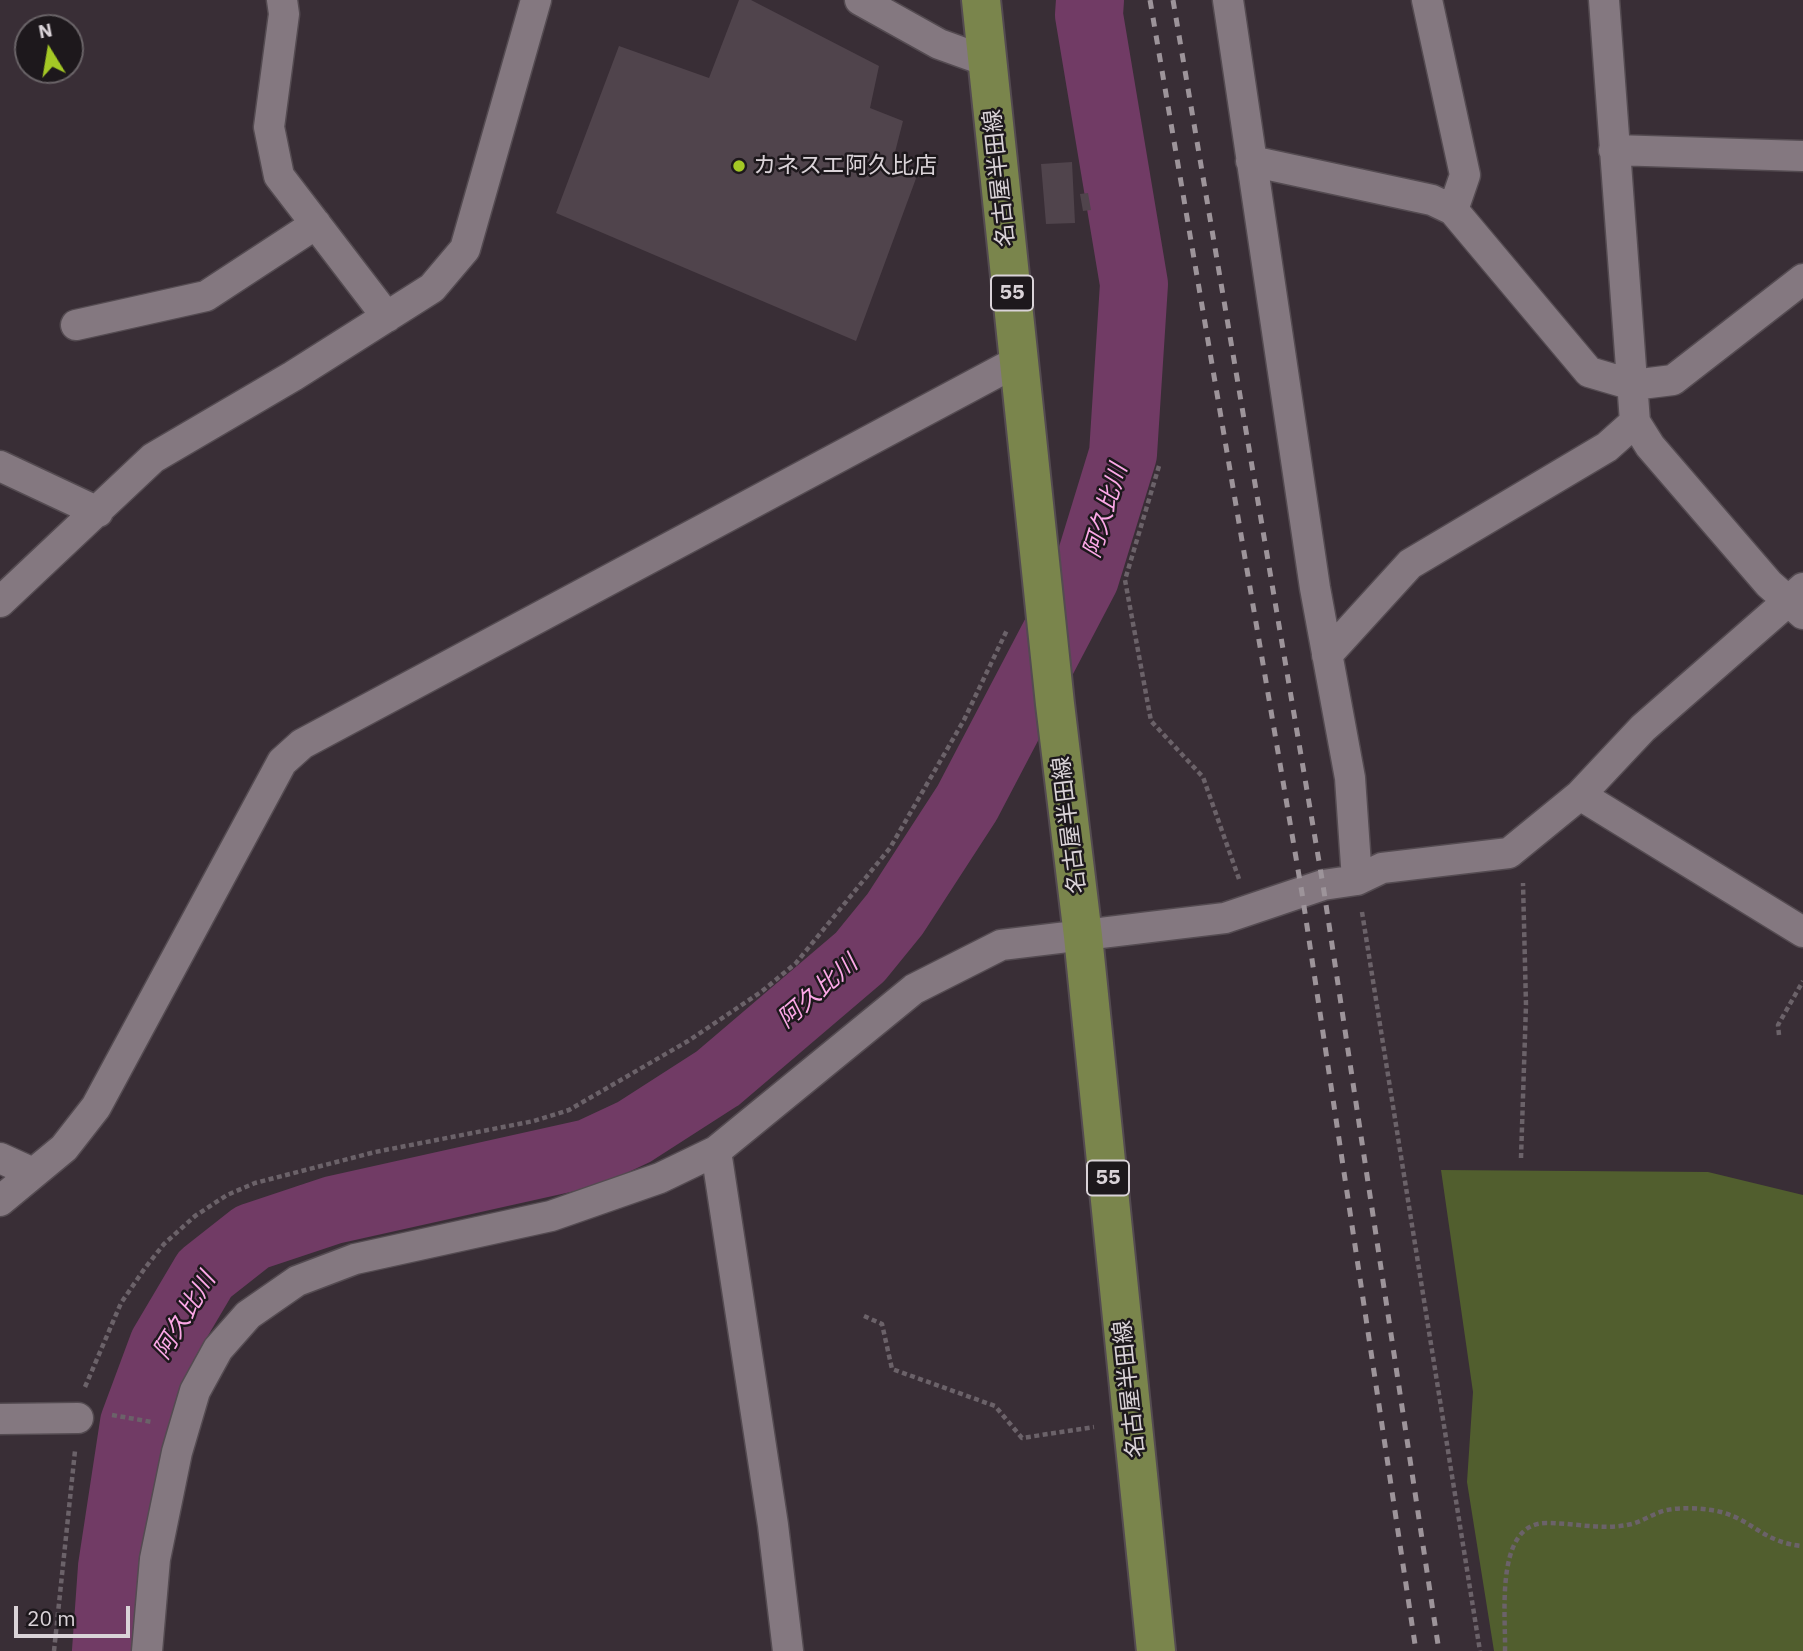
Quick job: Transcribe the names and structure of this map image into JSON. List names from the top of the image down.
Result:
{
  "streets": {
    "main road": ["名古屋半田線", "55"]
  },
  "water": ["阿久比川"],
  "places": ["カネスエ阿久比店"],
  "scale_bar": "20 m",
  "north": "top"
}
